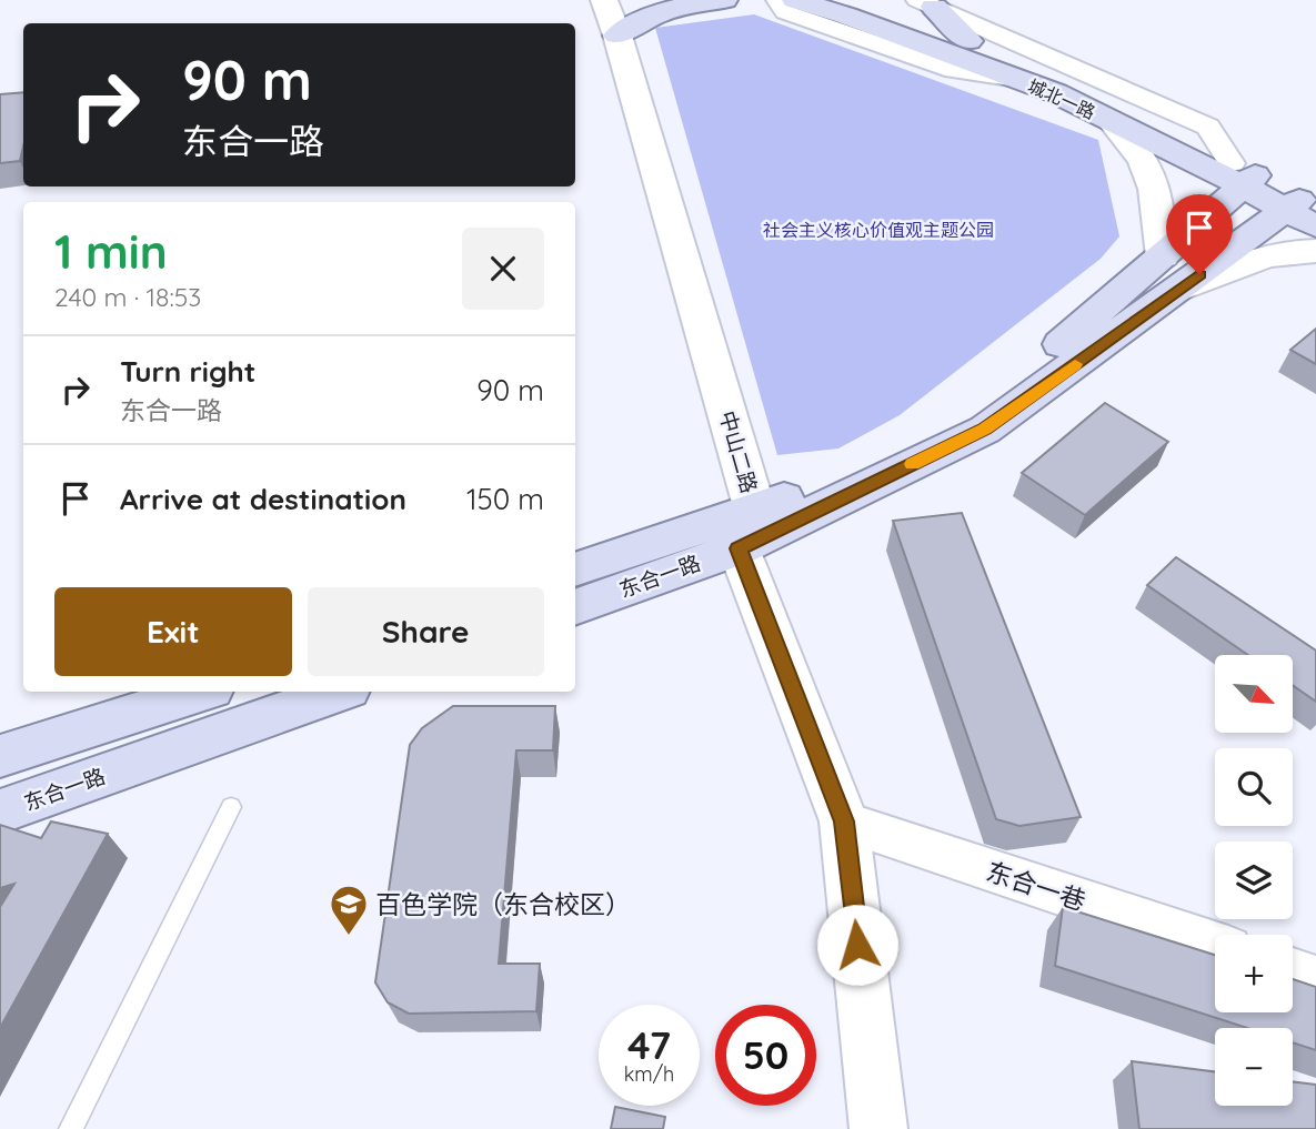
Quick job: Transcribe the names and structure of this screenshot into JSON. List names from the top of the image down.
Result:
{
  "streets": {
    "main road": ["城北一路", "中山二路", "东合一路"],
    "street": ["东合一巷"]
  },
  "crossings": [
    ["城北一路", "东合一路"],
    ["中山二路", "东合一路"],
    ["中山二路", "东合一巷"]
  ],
  "parks": ["社会主义核心价值观主题公园"],
  "places": {
    "school or university": ["百色学院（东合校区）"]
  },
  "north": "bottom right",
  "page": {
    "turn": ["90 m", "东合一路"],
    "heading": ["1 min", "240 m · 18:53"],
    "list": [
      {
        "name": "Turn right",
        "note": "东合一路",
        "value": "90 m"
      },
      {
        "name": "Arrive at destination",
        "value": "150 m"
      }
    ],
    "buttons": ["Exit", "Share"],
    "map_buttons": ["+", "−"],
    "speed": "47 km/h",
    "limit": "50"
  }
}
